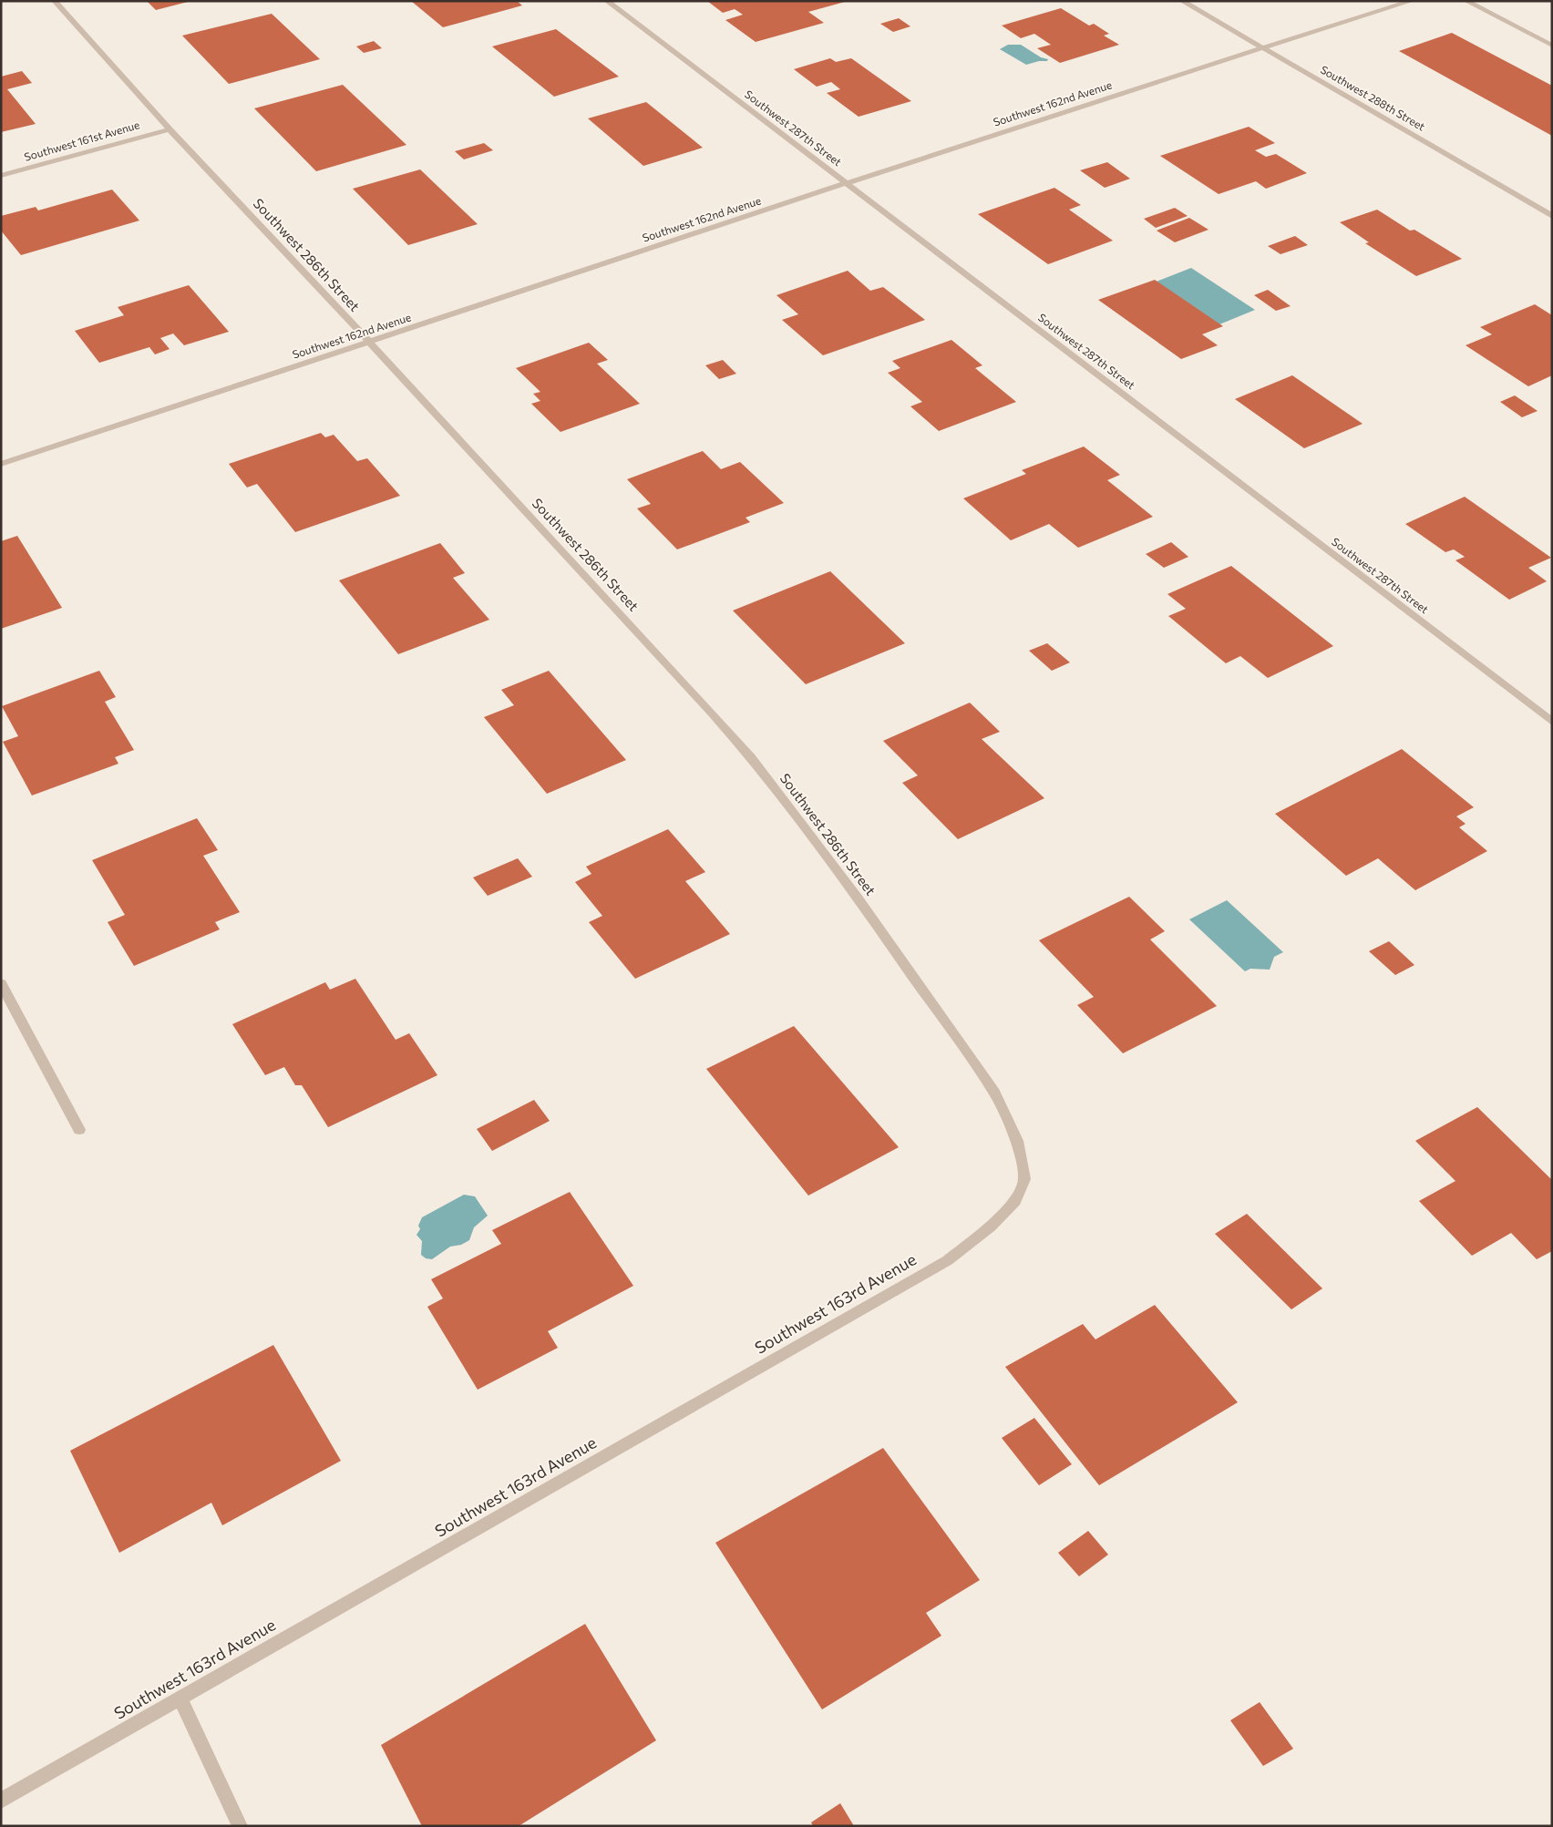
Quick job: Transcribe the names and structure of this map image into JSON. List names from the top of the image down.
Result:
{
  "streets": {
    "street": [
      "Southwest 288th Street",
      "Southwest 162nd Avenue",
      "Southwest 287th Street",
      "Southwest 161st Avenue",
      "Southwest 286th Street",
      "Southwest 163rd Avenue"
    ]
  },
  "crossings": [
    ["Southwest 288th Street", "Southwest 162nd Avenue"],
    ["Southwest 162nd Avenue", "Southwest 287th Street"],
    ["Southwest 162nd Avenue", "Southwest 286th Street"],
    ["Southwest 161st Avenue", "Southwest 286th Street"],
    ["Southwest 286th Street", "Southwest 163rd Avenue"]
  ]
}
